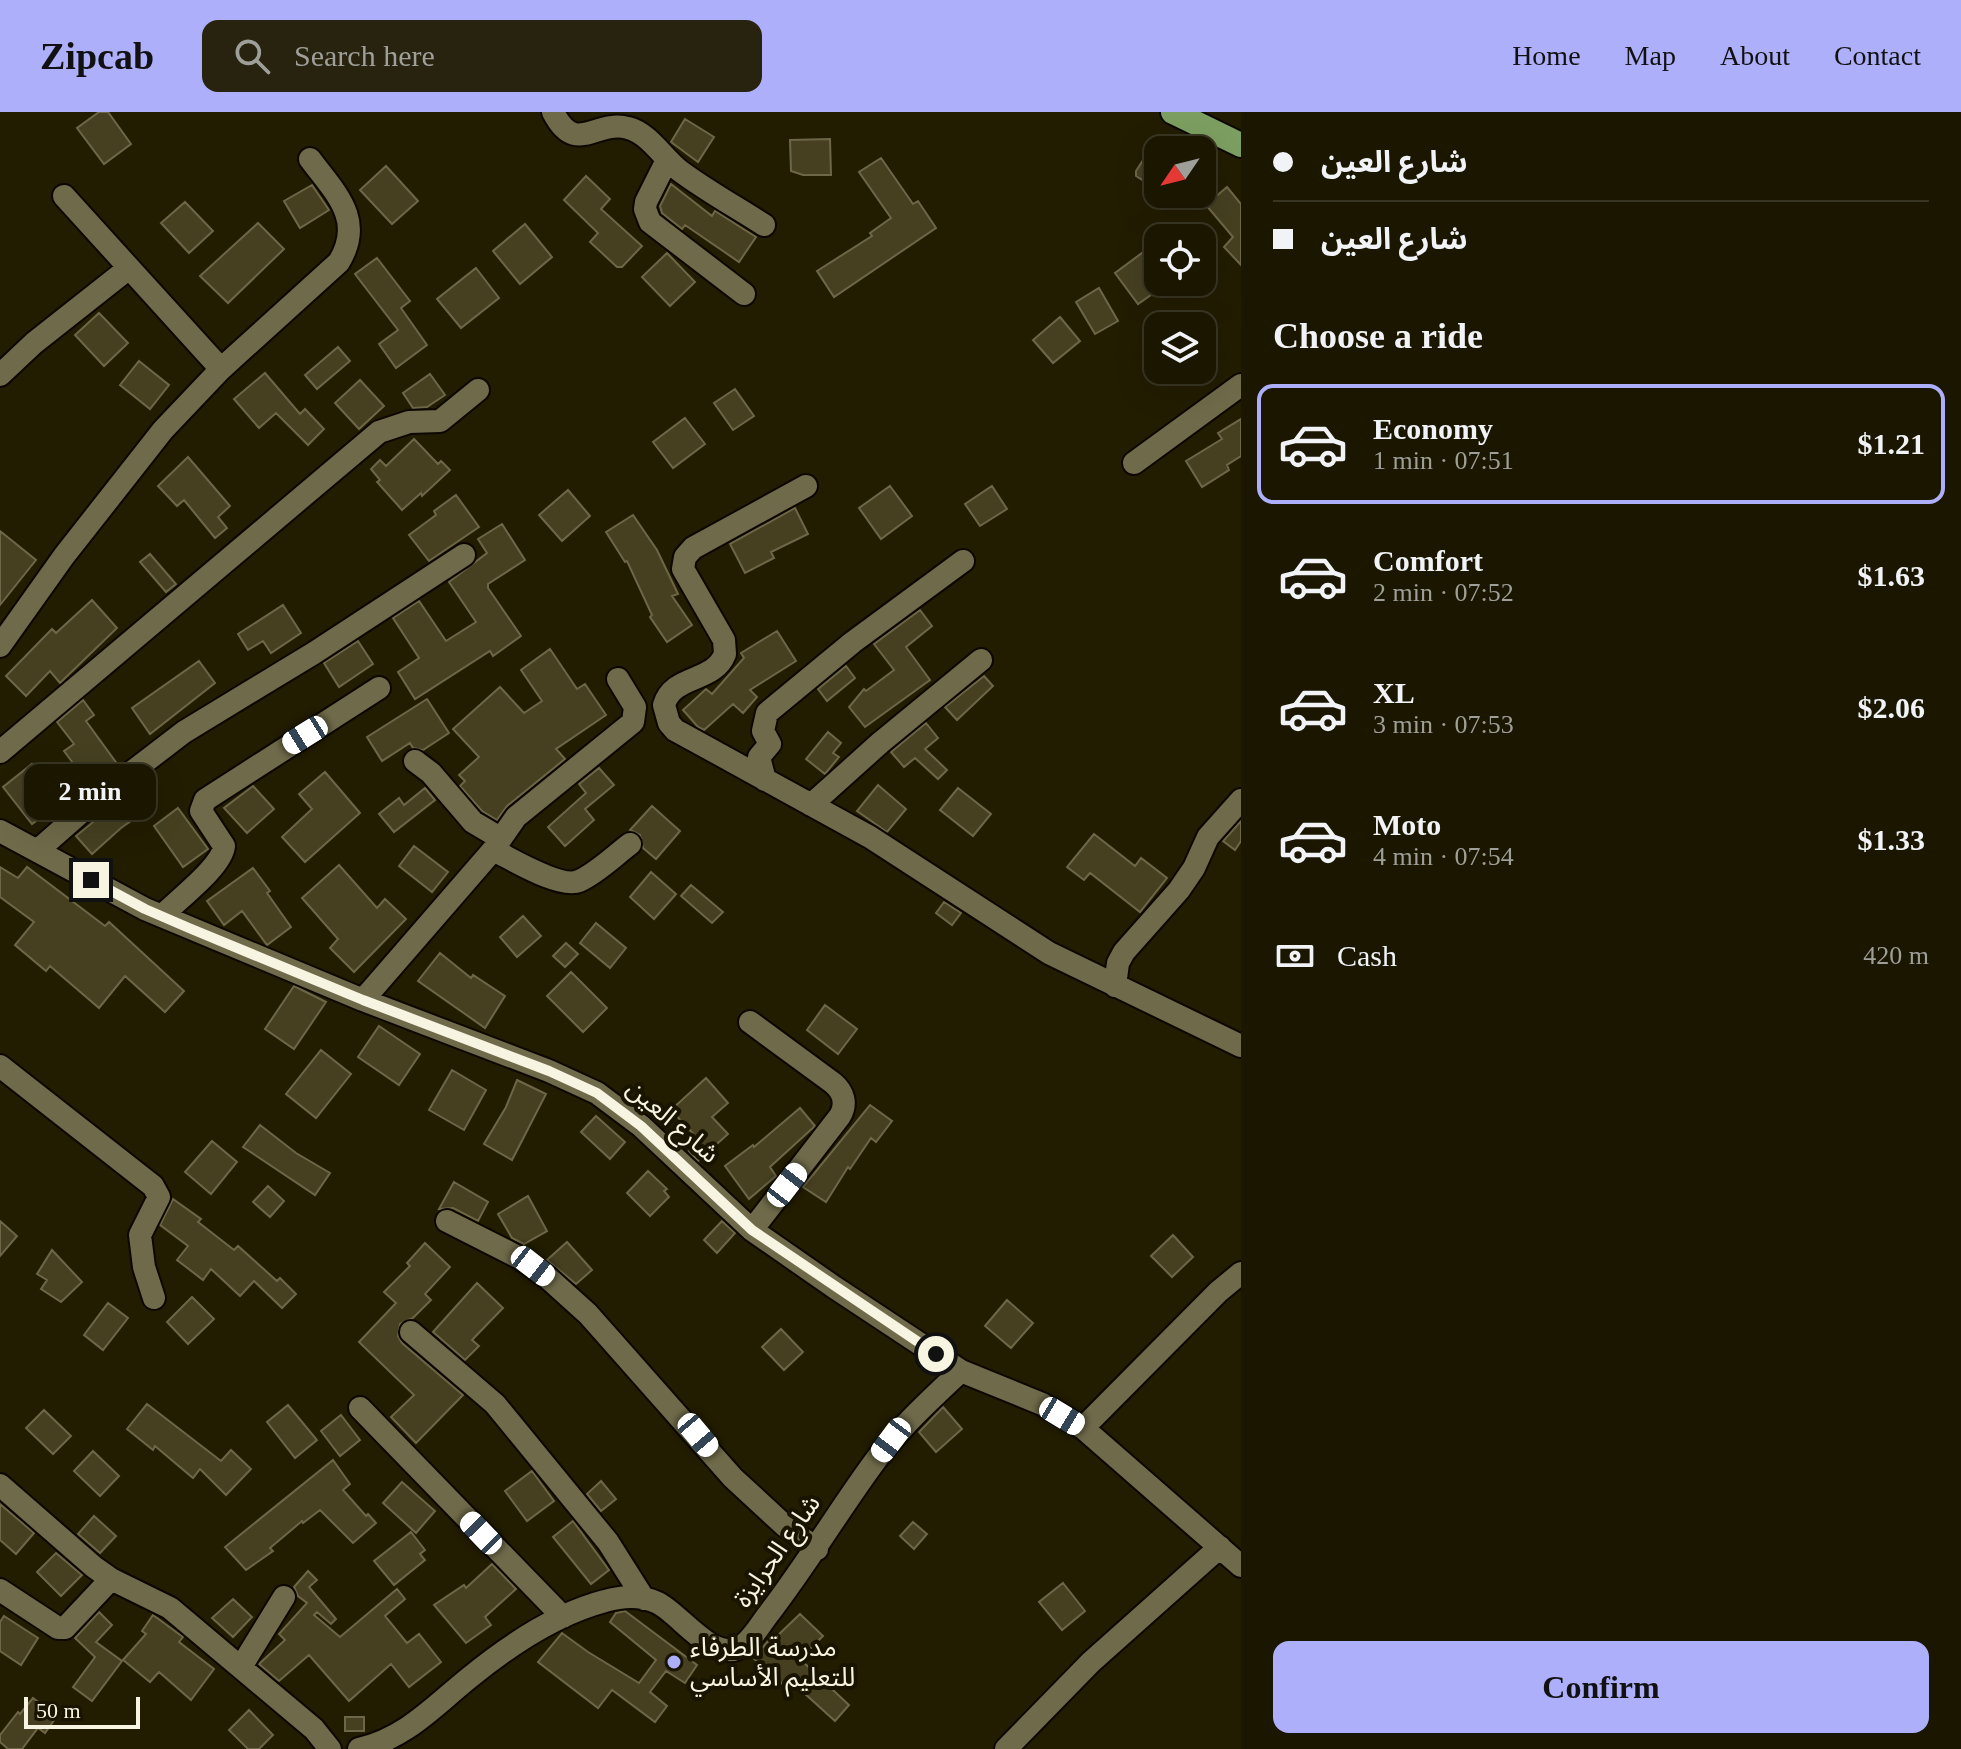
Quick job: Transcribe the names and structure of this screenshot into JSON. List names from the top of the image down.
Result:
{
  "streets": {
    "street": ["شارع العين", "شارع الحرايزة"]
  },
  "crossings": [
    ["شارع العين", "شارع الحرايزة"]
  ],
  "places": ["مدرسة الطرفاء للتعليم الأساسي"],
  "scale_bar": "50 m",
  "north": "bottom left",
  "page": {
    "header": "Zipcab",
    "search": "Search here",
    "nav": [
      "Home",
      "Map",
      "About",
      "Contact"
    ],
    "banner": ["شارع العين", "شارع العين"],
    "heading": "Choose a ride",
    "list": [
      {
        "name": "Economy",
        "note": "1 min · 07:51",
        "value": "$1.21"
      },
      {
        "name": "Comfort",
        "note": "2 min · 07:52",
        "value": "$1.63"
      },
      {
        "name": "XL",
        "note": "3 min · 07:53",
        "value": "$2.06"
      },
      {
        "name": "Moto",
        "note": "4 min · 07:54",
        "value": "$1.33"
      }
    ],
    "bubble": "2 min",
    "pay": ["Cash", "420 m"],
    "buttons": "Confirm",
    "scale": "50 m"
  }
}
